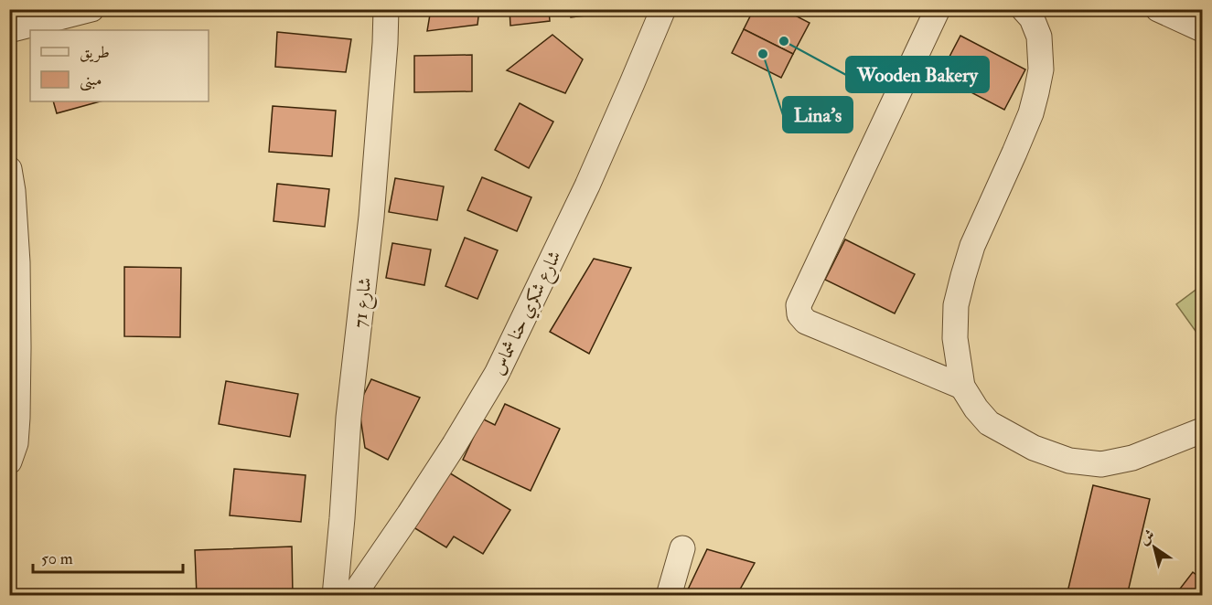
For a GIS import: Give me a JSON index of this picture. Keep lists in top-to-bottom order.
{
  "streets": {
    "street": ["شارع 71", "شارع شكري حنا شماس"]
  },
  "places": ["Wooden Bakery", "Lina's"],
  "legend": ["طريق", "مبنى"],
  "scale_bar": "50 m",
  "north": "top left"
}
